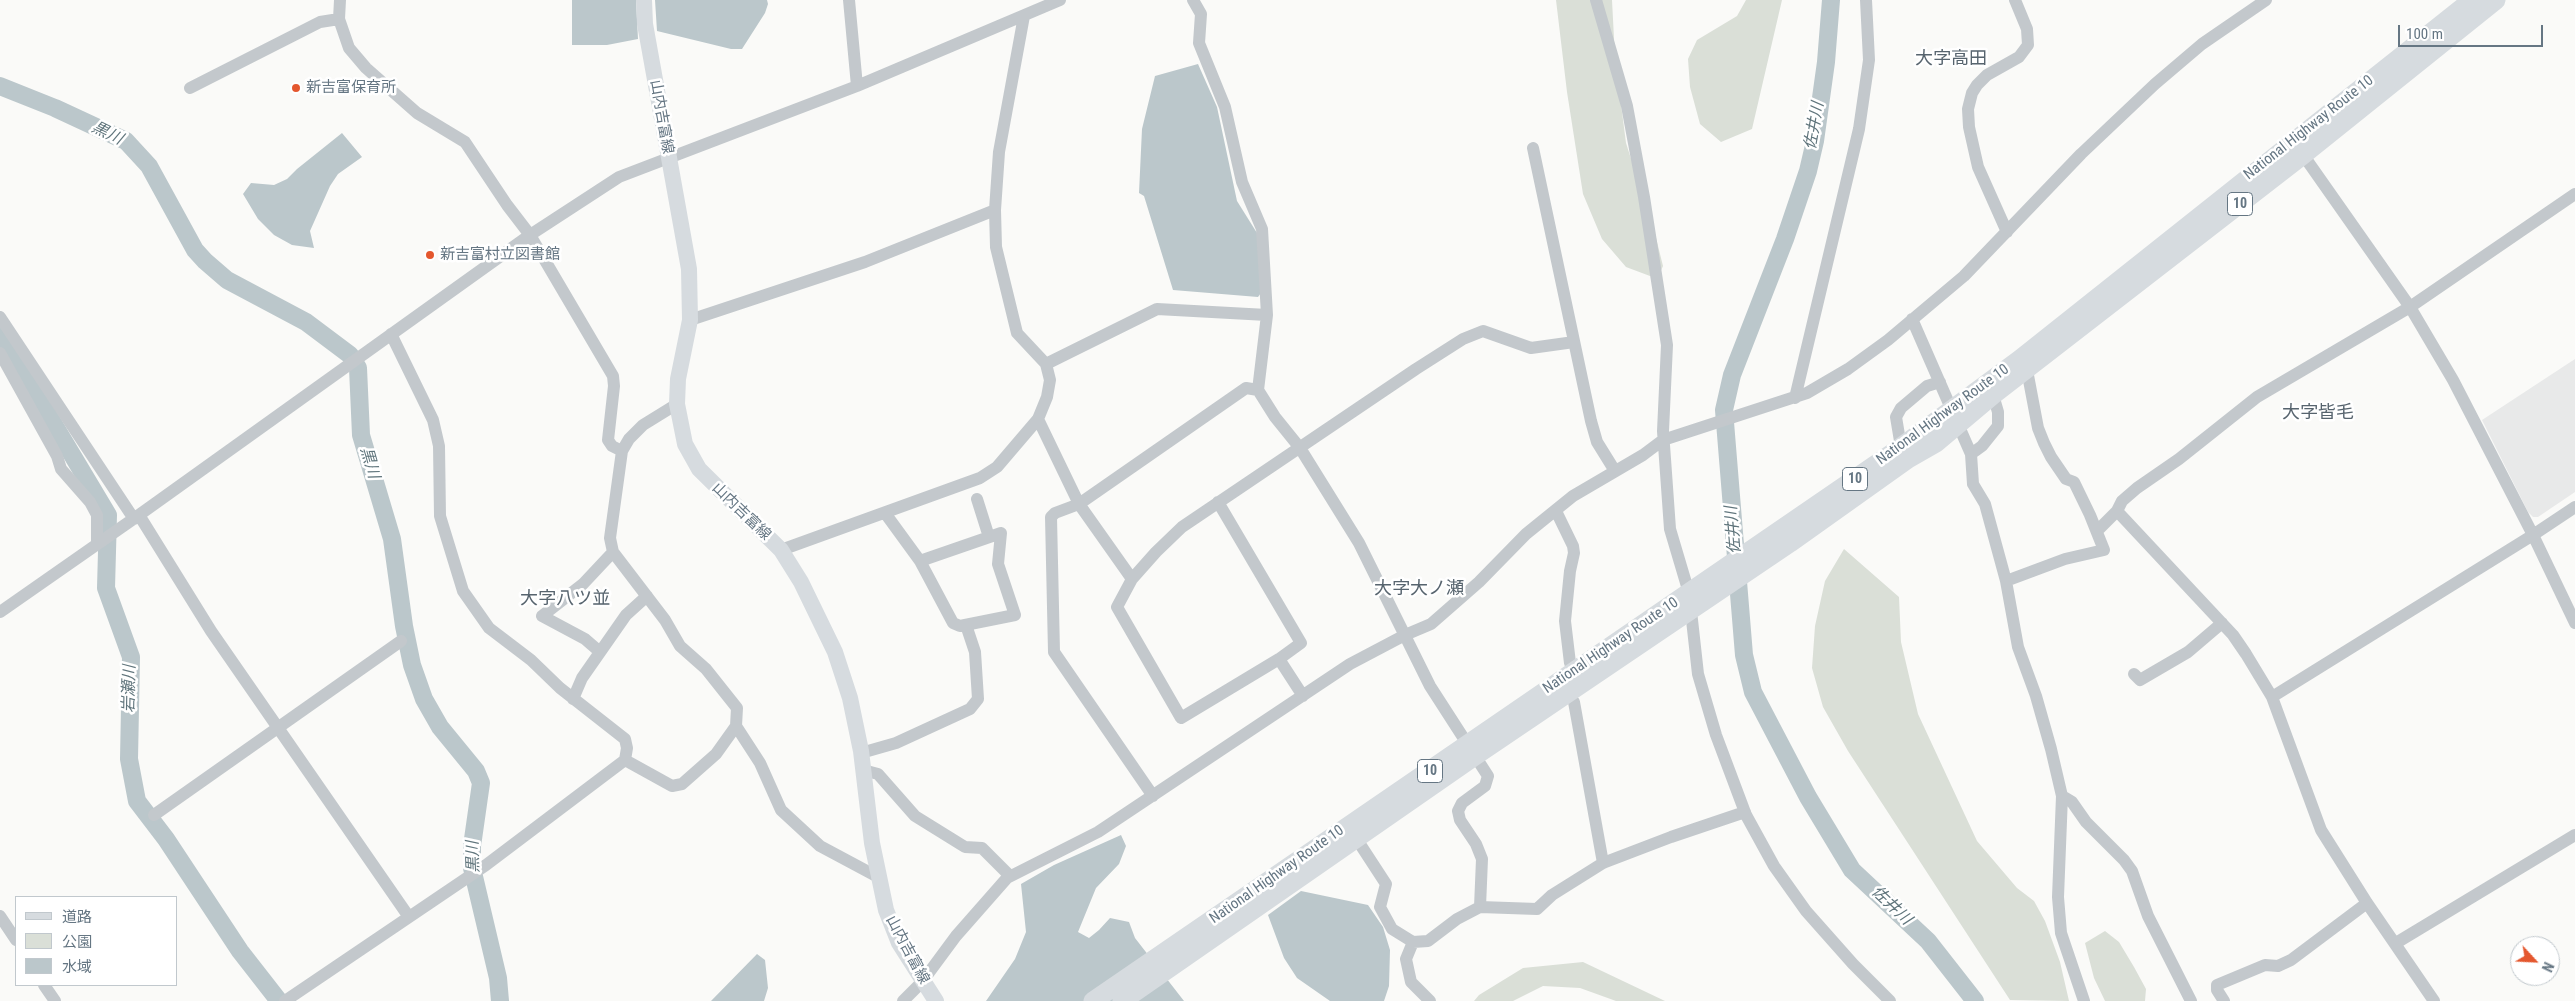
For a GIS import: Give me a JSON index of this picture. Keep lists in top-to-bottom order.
{
  "streets": {
    "highway": ["National Highway Route 10", "10"],
    "main road": ["山内吉富線"]
  },
  "districts": [
    "大字高田",
    "大字皆毛",
    "大字大ノ瀬",
    "大字八ツ並"
  ],
  "water": ["佐井川", "黒川", "岩瀬川"],
  "places": ["新吉富保育所", "新吉富村立図書館"],
  "legend": ["道路", "公園", "水域"],
  "scale_bar": "100 m",
  "north": "bottom right"
}
